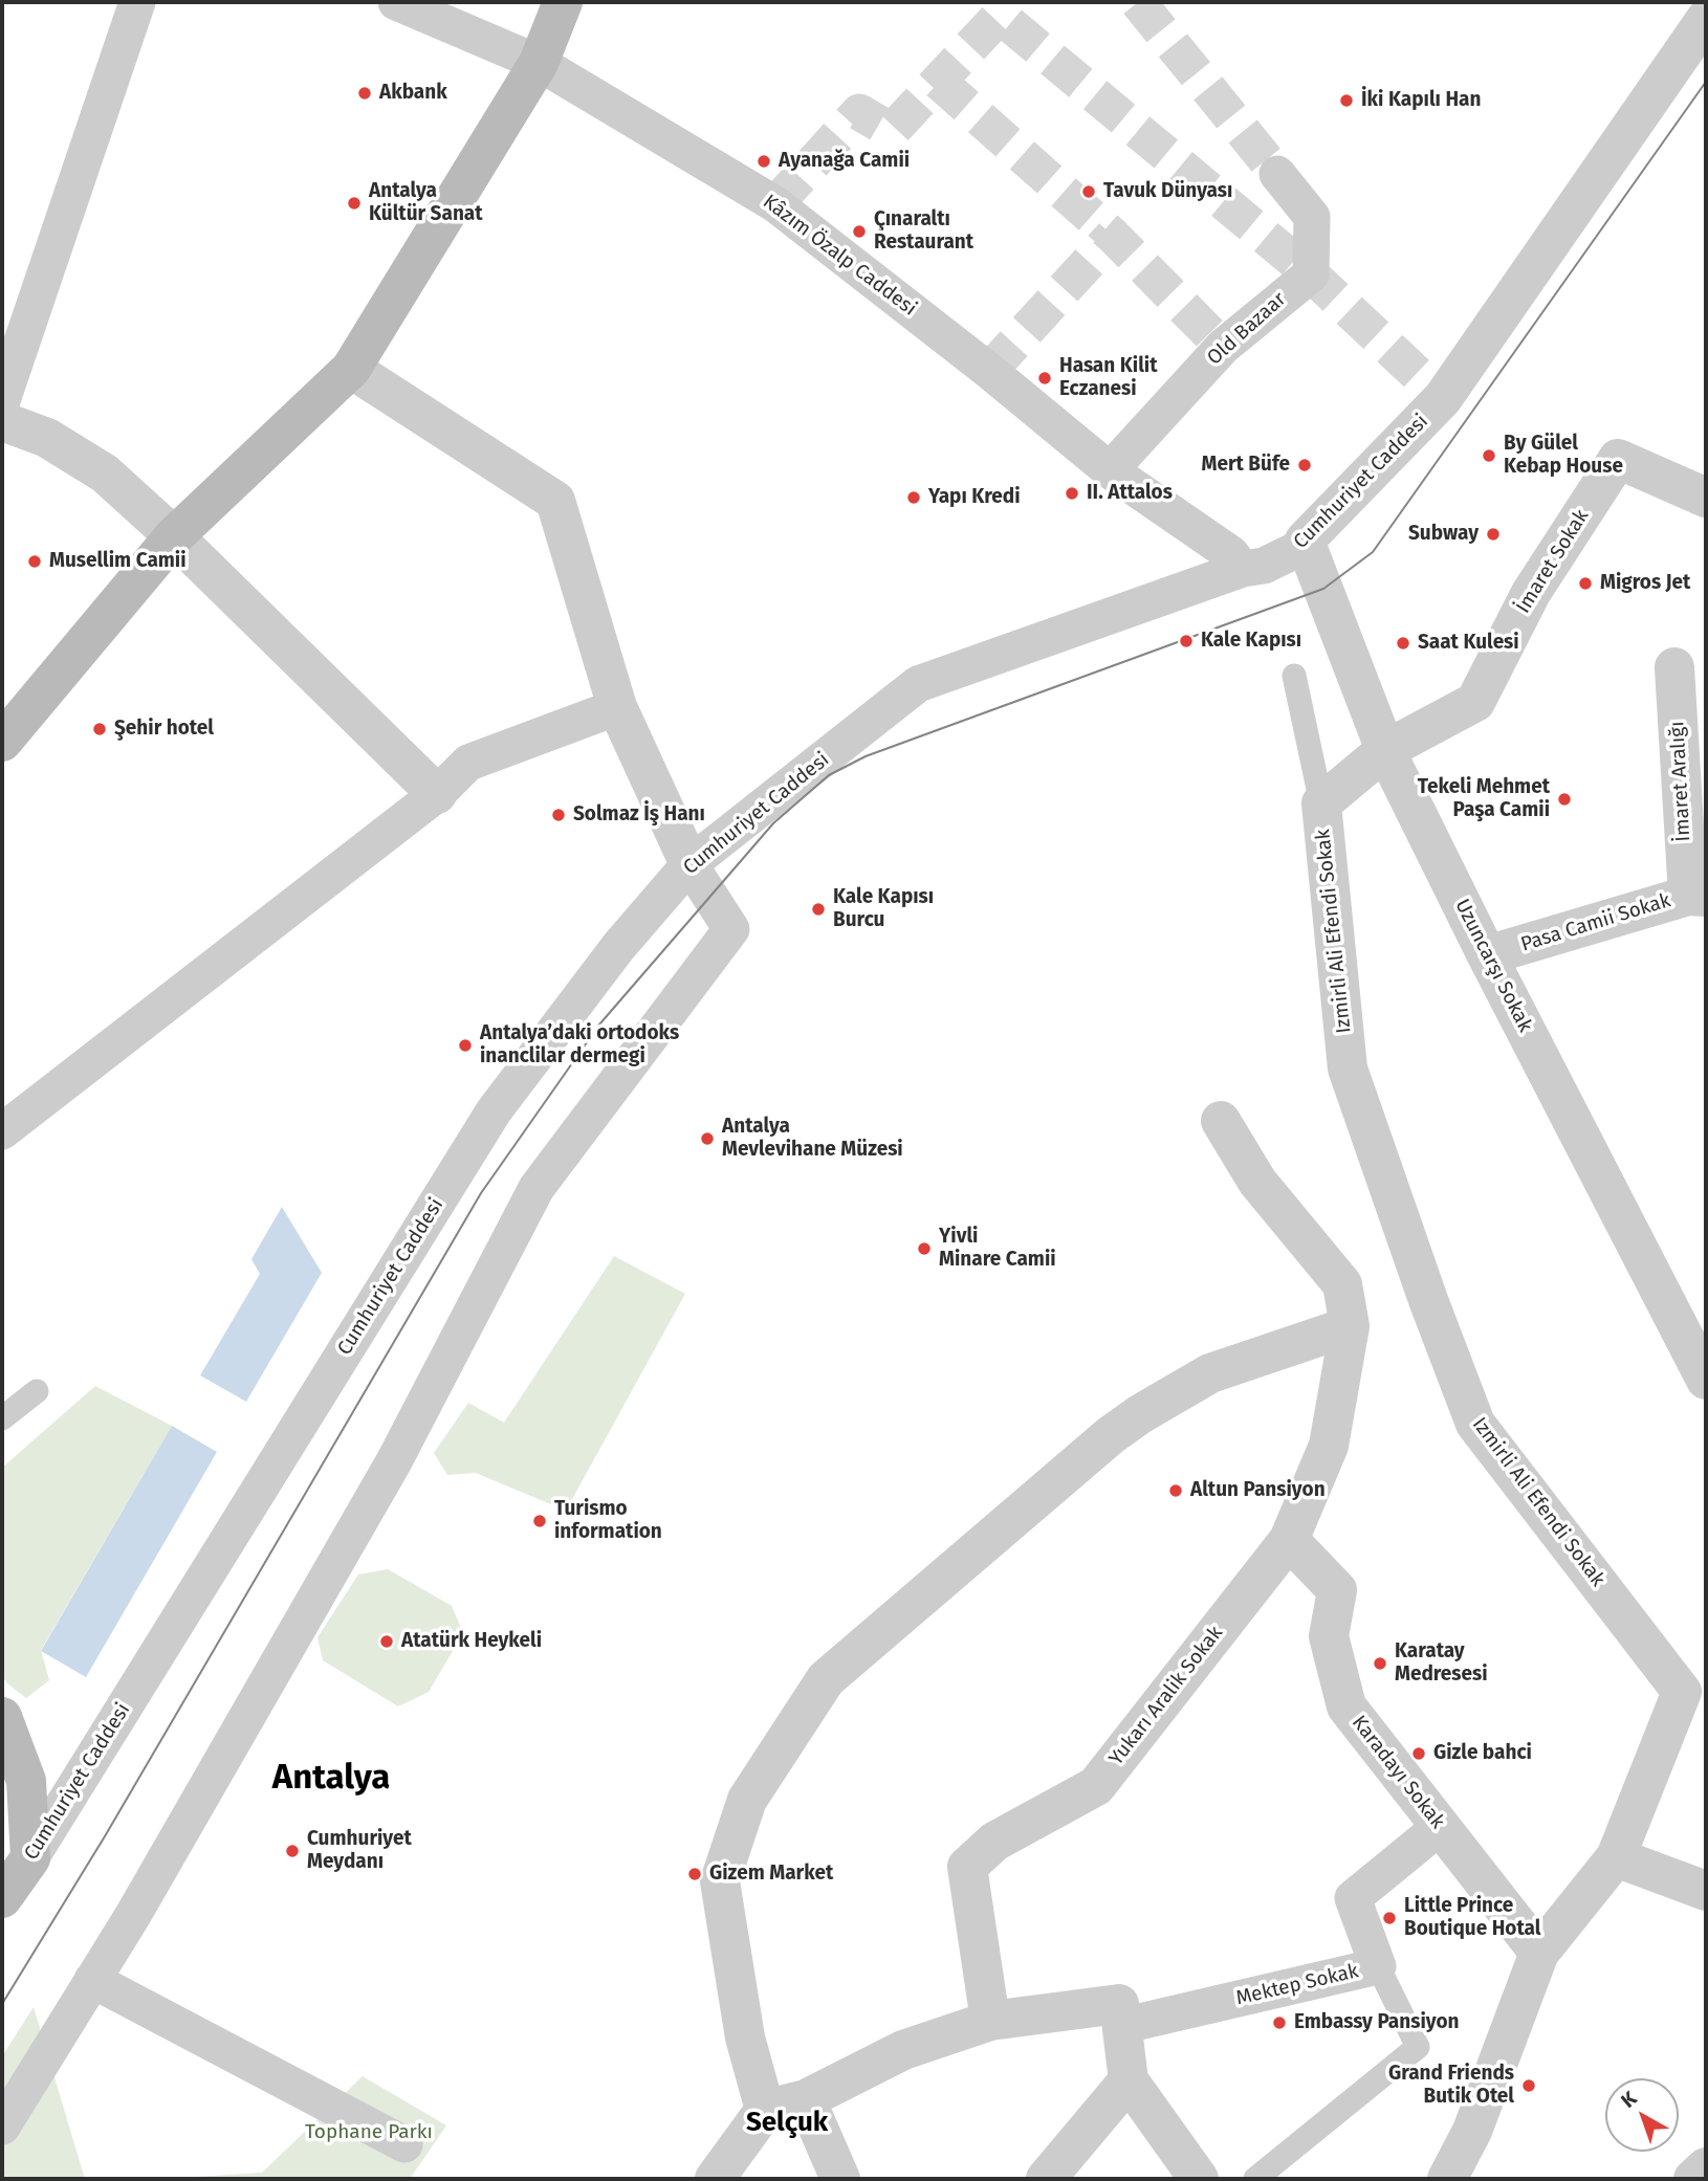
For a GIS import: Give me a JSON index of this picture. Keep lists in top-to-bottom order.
{
  "streets": {
    "main road": ["Cumhuriyet Caddesi"],
    "street": [
      "Kâzım Özalp Caddesi",
      "Old Bazaar",
      "İmaret Sokak",
      "İmaret Aralığı",
      "Pasa Camii Sokak",
      "Izmirli Ali Efendi Sokak",
      "Uzuncarşı Sokak",
      "Yukarı Aralik Sokak",
      "Karadayı Sokak",
      "Mektep Sokak"
    ]
  },
  "crossings": [
    ["Kâzım Özalp Caddesi", "Old Bazaar"],
    ["Kâzım Özalp Caddesi", "Cumhuriyet Caddesi"],
    ["Cumhuriyet Caddesi", "Uzuncarşı Sokak"],
    ["İmaret Sokak", "Izmirli Ali Efendi Sokak"],
    ["İmaret Sokak", "Uzuncarşı Sokak"],
    ["İmaret Aralığı", "Pasa Camii Sokak"],
    ["Pasa Camii Sokak", "Uzuncarşı Sokak"],
    ["Izmirli Ali Efendi Sokak", "Uzuncarşı Sokak"],
    ["Izmirli Ali Efendi Sokak", "Karadayı Sokak"],
    ["Yukarı Aralik Sokak", "Karadayı Sokak"],
    ["Karadayı Sokak", "Mektep Sokak"]
  ],
  "districts": ["Antalya", "Selçuk"],
  "parks": ["Tophane Parkı"],
  "places": [
    "Akbank",
    "İki Kapılı Han",
    "Ayanağa Camii",
    "Tavuk Dünyası",
    "Antalya Kültür Sanat",
    "Çınaraltı Restaurant",
    "Hasan Kilit Eczanesi",
    "By Gülel Kebap House",
    "Mert Büfe",
    "II. Attalos",
    "Yapı Kredi",
    "Subway",
    "Musellim Camii",
    "Migros Jet",
    "Kale Kapısı",
    "Saat Kulesi",
    "Şehir hotel",
    "Tekeli Mehmet Paşa Camii",
    "Solmaz İş Hanı",
    "Kale Kapısı Burcu",
    "Antalya’daki ortodoks inanclilar dermegi",
    "Antalya Mevlevihane Müzesi",
    "Yivli Minare Camii",
    "Altun Pansiyon",
    "Turismo information",
    "Atatürk Heykeli",
    "Karatay Medresesi",
    "Gizle bahci",
    "Cumhuriyet Meydanı",
    "Gizem Market",
    "Little Prince Boutique Hotal",
    "Embassy Pansiyon",
    "Grand Friends Butik Otel"
  ],
  "north": "top left"
}
